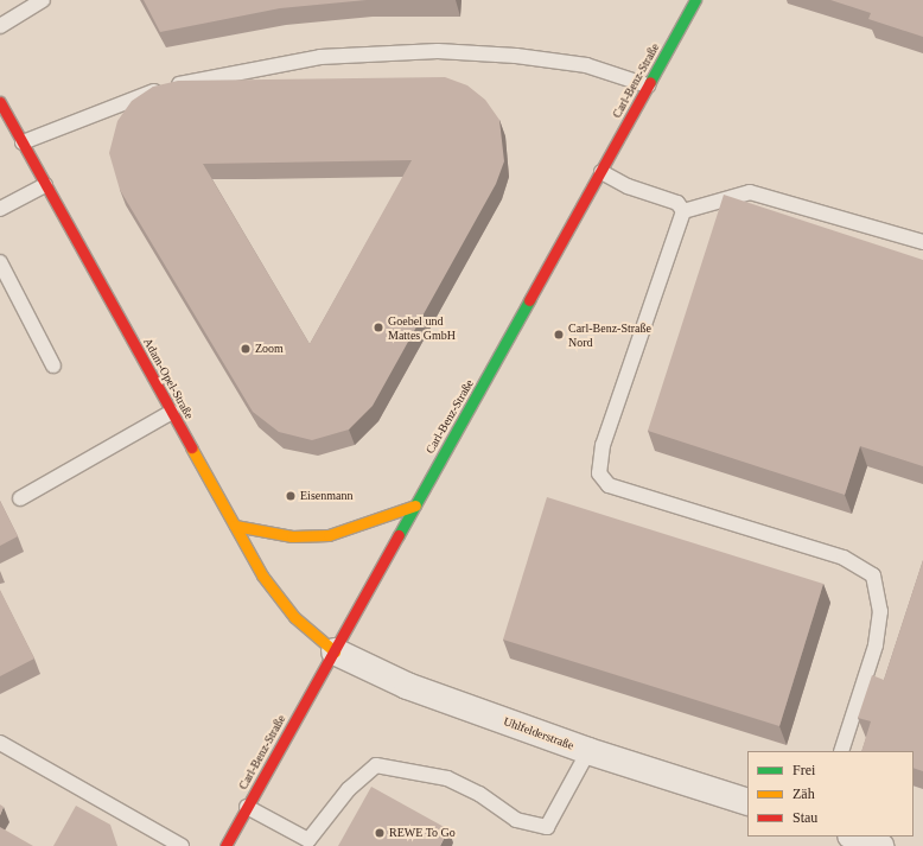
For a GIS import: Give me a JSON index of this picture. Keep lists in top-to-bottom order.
{
  "streets": {
    "main road": ["Carl-Benz-Straße", "Adam-Opel-Straße"],
    "street": ["Uhlfelderstraße"]
  },
  "crossings": [
    ["Carl-Benz-Straße", "Adam-Opel-Straße"],
    ["Carl-Benz-Straße", "Uhlfelderstraße"],
    ["Adam-Opel-Straße", "Uhlfelderstraße"]
  ],
  "places": [
    "Goebel und Mattes GmbH",
    "Carl-Benz-Straße Nord",
    "Zoom",
    "Eisenmann",
    "REWE To Go"
  ],
  "legend": ["Frei", "Zäh", "Stau"]
}
